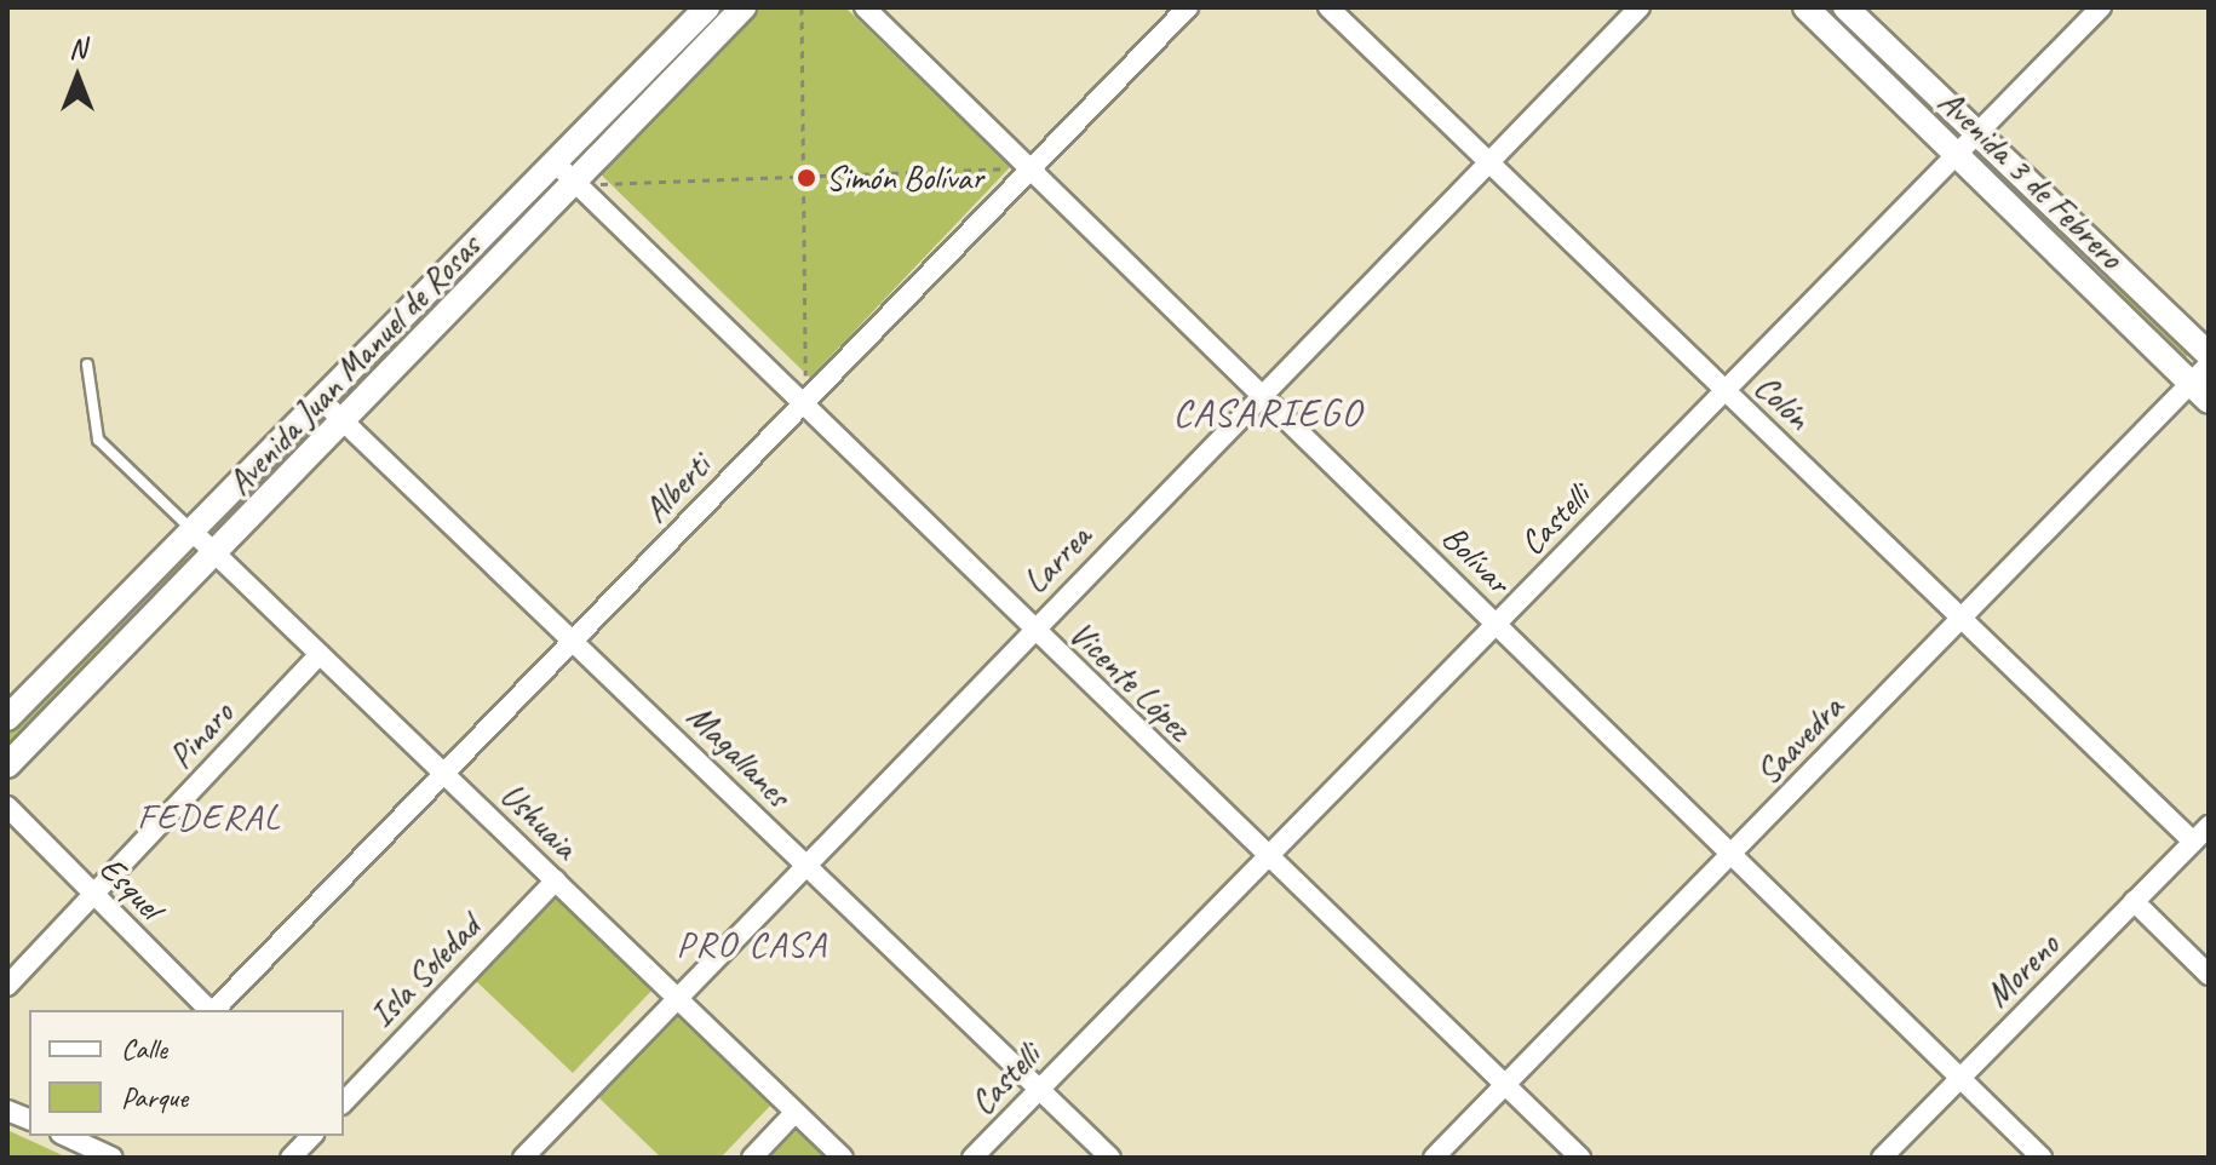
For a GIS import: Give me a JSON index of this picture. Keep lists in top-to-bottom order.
{
  "streets": {
    "street": [
      "Avenida 3 de Febrero",
      "Avenida Juan Manuel de Rosas",
      "Colón",
      "Alberti",
      "Castelli",
      "Larrea",
      "Bolívar",
      "Vicente López",
      "Pinaro",
      "Saavedra",
      "Magallanes",
      "Ushuaia",
      "Esquel",
      "Moreno",
      "Isla Soledad"
    ]
  },
  "crossings": [
    ["Avenida 3 de Febrero", "Castelli"],
    ["Avenida 3 de Febrero", "Saavedra"],
    ["Avenida Juan Manuel de Rosas", "Vicente López"],
    ["Avenida Juan Manuel de Rosas", "Magallanes"],
    ["Avenida Juan Manuel de Rosas", "Ushuaia"],
    ["Colón", "Castelli"],
    ["Colón", "Larrea"],
    ["Colón", "Saavedra"],
    ["Colón", "Moreno"],
    ["Alberti", "Bolívar"],
    ["Alberti", "Vicente López"],
    ["Alberti", "Magallanes"],
    ["Alberti", "Ushuaia"],
    ["Castelli", "Bolívar"],
    ["Castelli", "Vicente López"],
    ["Castelli", "Magallanes"],
    ["Larrea", "Bolívar"],
    ["Larrea", "Vicente López"],
    ["Larrea", "Magallanes"],
    ["Larrea", "Ushuaia"],
    ["Bolívar", "Saavedra"],
    ["Bolívar", "Moreno"],
    ["Vicente López", "Saavedra"],
    ["Pinaro", "Ushuaia"],
    ["Pinaro", "Esquel"],
    ["Ushuaia", "Isla Soledad"]
  ],
  "districts": ["CASARIEGO", "FEDERAL", "PRO CASA"],
  "places": ["Simón Bolívar"],
  "legend": ["Calle", "Parque"],
  "north": "top"
}
